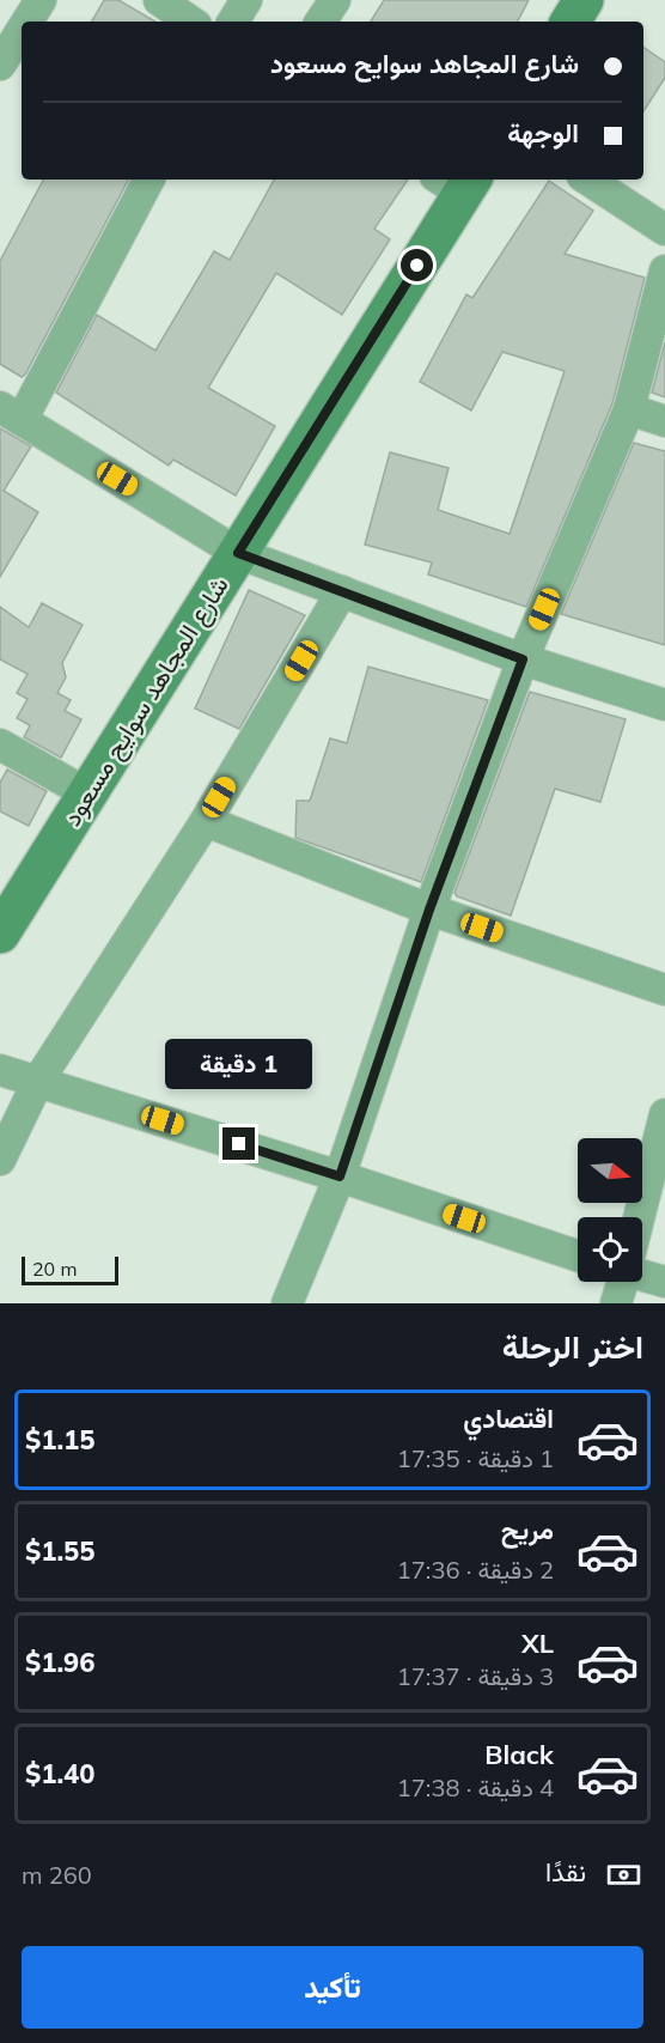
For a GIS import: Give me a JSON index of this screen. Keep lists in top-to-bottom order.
{
  "streets": {
    "street": ["شارع المجاهد سوايح مسعود"]
  },
  "scale_bar": "20 m",
  "north": "right",
  "page": {
    "banner": ["شارع المجاهد سوايح مسعود", "الوجهة"],
    "bubble": "1 دقيقة",
    "scale": "20 m",
    "heading": "اختر الرحلة",
    "list": [
      {
        "name": "اقتصادي",
        "note": "1 دقيقة · 17:35",
        "value": "$1.15"
      },
      {
        "name": "مريح",
        "note": "2 دقيقة · 17:36",
        "value": "$1.55"
      },
      {
        "name": "XL",
        "note": "3 دقيقة · 17:37",
        "value": "$1.96"
      },
      {
        "name": "Black",
        "note": "4 دقيقة · 17:38",
        "value": "$1.40"
      }
    ],
    "pay": ["نقدًا", "260 m"],
    "buttons": "تأكيد"
  }
}
